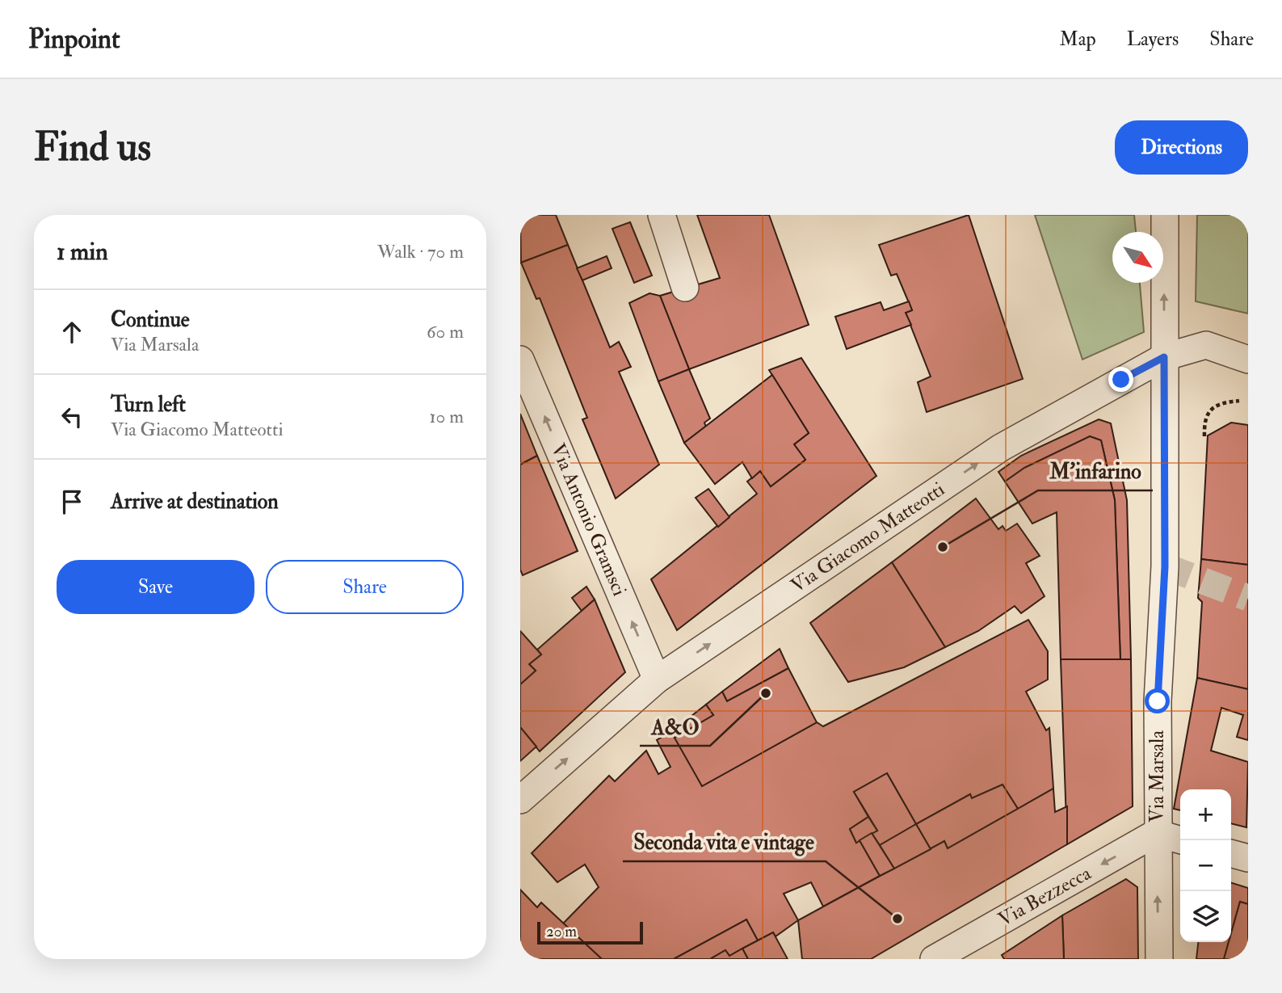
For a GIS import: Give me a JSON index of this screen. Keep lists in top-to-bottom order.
{
  "streets": {
    "street": [
      "Via Antonio Gramsci",
      "Via Giacomo Matteotti",
      "Via Marsala",
      "Via Bezzecca"
    ]
  },
  "crossings": [
    ["Via Antonio Gramsci", "Via Giacomo Matteotti"],
    ["Via Giacomo Matteotti", "Via Marsala"],
    ["Via Marsala", "Via Bezzecca"]
  ],
  "one_way": [
    "Via Antonio Gramsci",
    "Via Giacomo Matteotti",
    "Via Marsala",
    "Via Bezzecca"
  ],
  "places": ["M'infarino", "A&O", "Seconda vita e vintage"],
  "scale_bar": "20 m",
  "north": "bottom right",
  "page": {
    "header": "Pinpoint",
    "nav": ["Map", "Layers", "Share"],
    "buttons": [
      "Directions",
      ["Save", "Share"]
    ],
    "title": "Find us",
    "heading": ["1 min", "Walk · 70 m"],
    "list": [
      ["Continue", "Via Marsala", "60 m"],
      ["Turn left", "Via Giacomo Matteotti", "10 m"],
      "Arrive at destination"
    ],
    "map_buttons": ["+", "−"],
    "scale": "20 m"
  }
}
